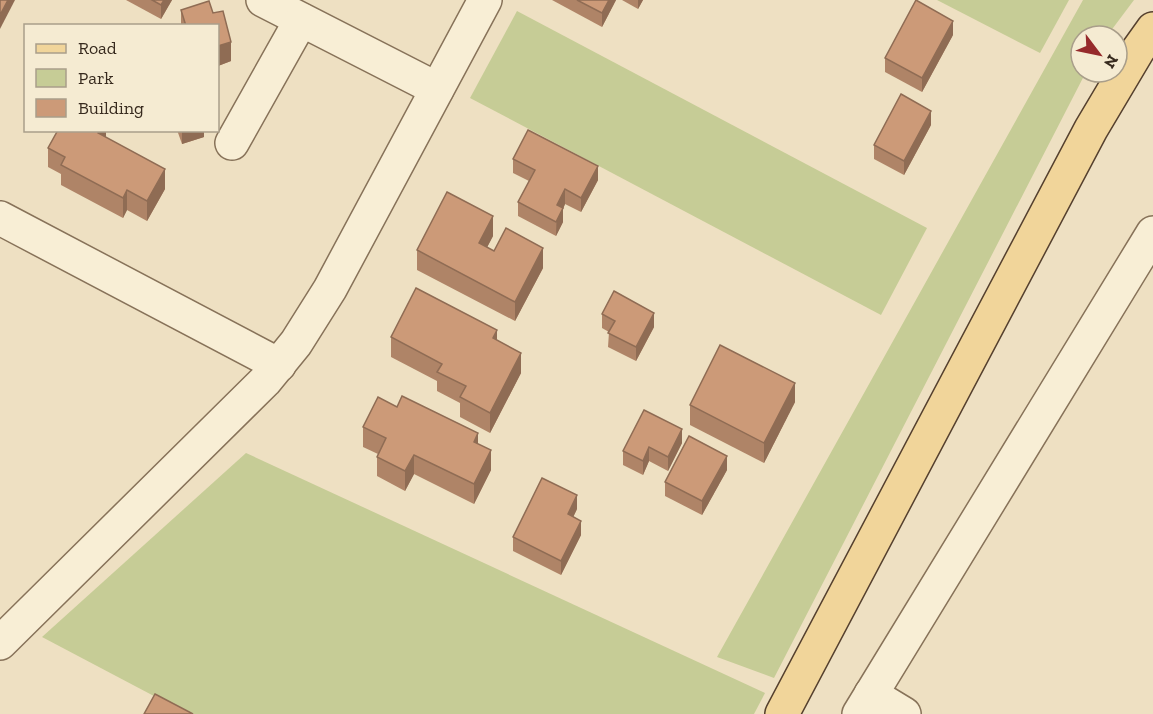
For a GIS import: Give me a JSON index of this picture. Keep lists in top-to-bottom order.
{
  "legend": ["Road", "Park", "Building"],
  "north": "bottom right"
}
